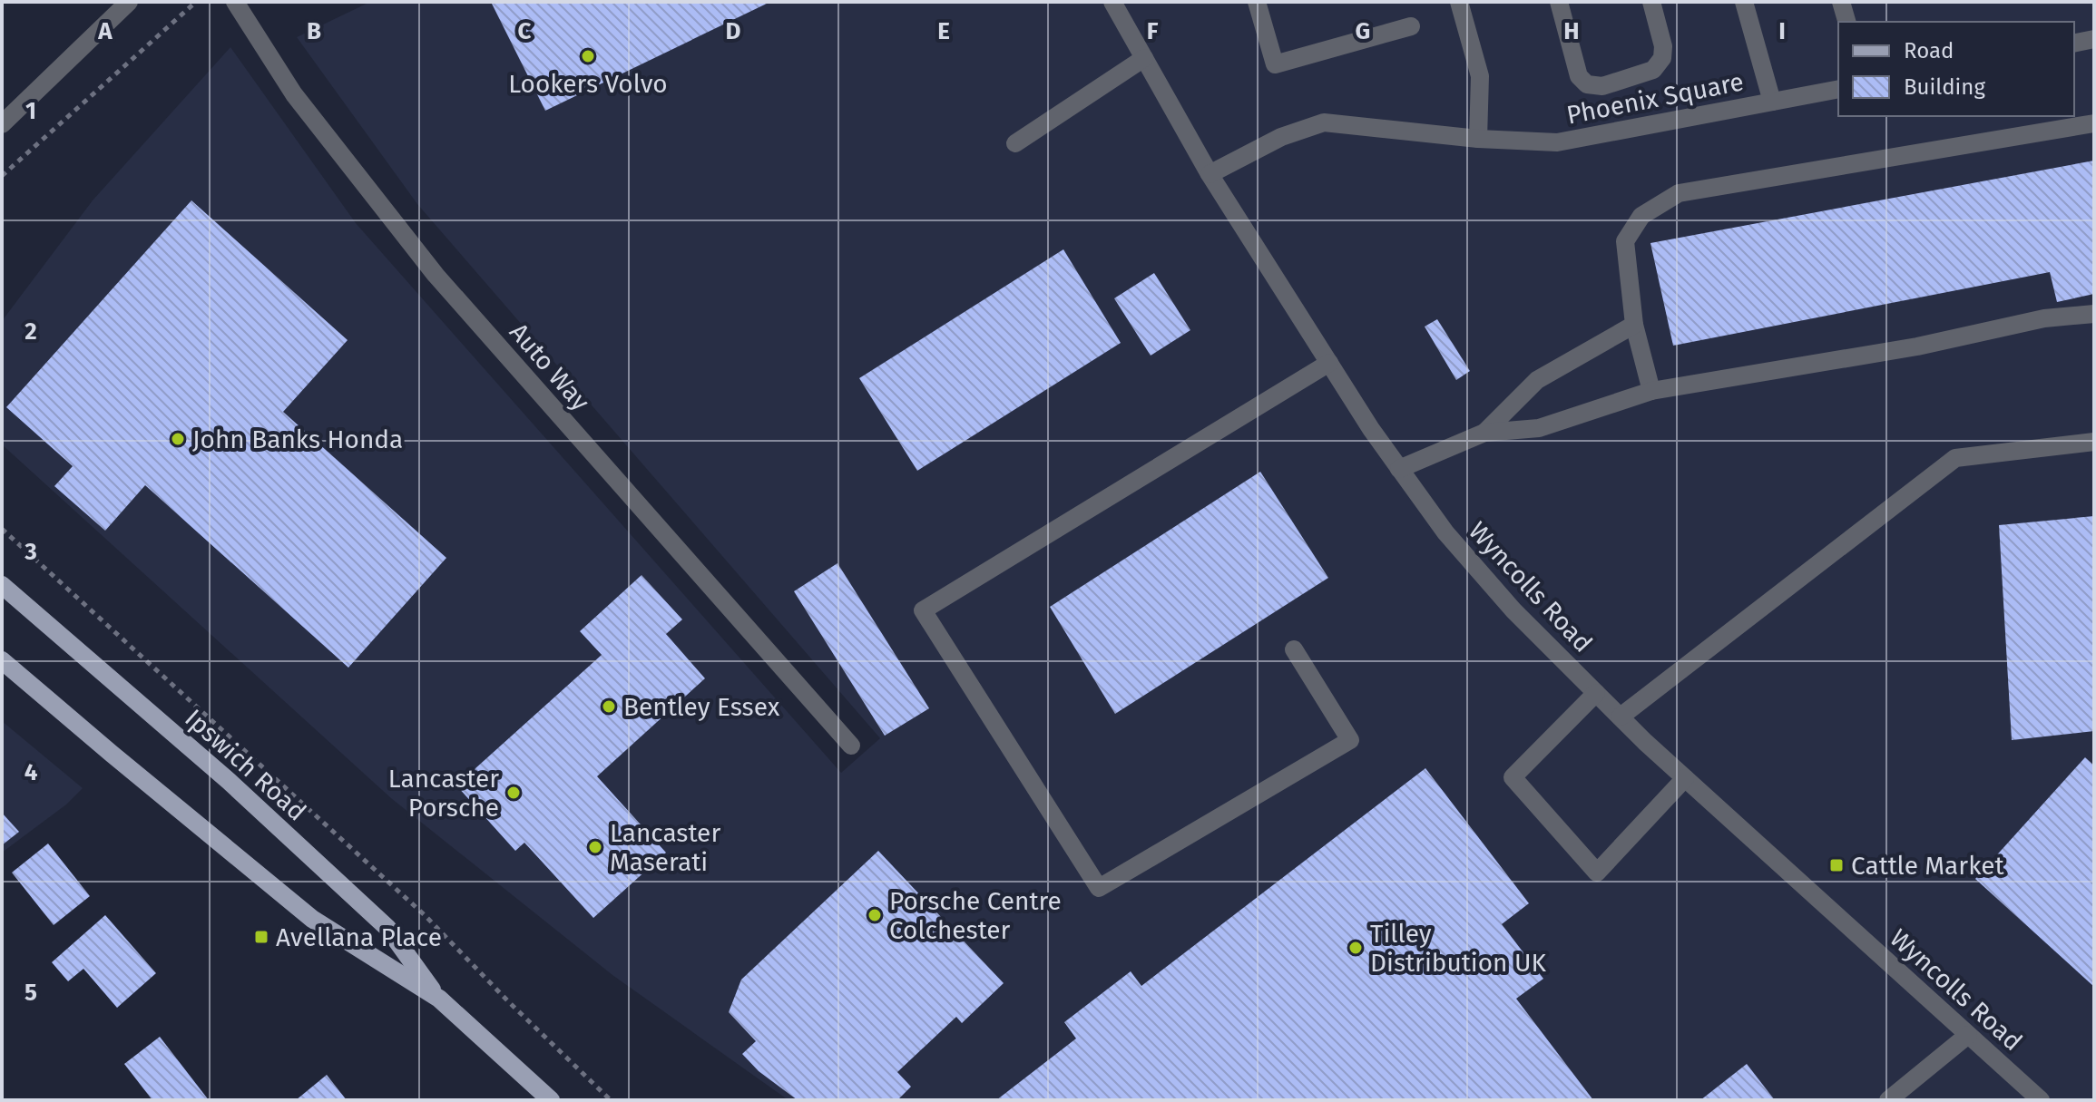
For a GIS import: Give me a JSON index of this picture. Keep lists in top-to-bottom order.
{
  "streets": {
    "main road": ["Ipswich Road"],
    "street": ["Phoenix Square", "Auto Way", "Wyncolls Road"]
  },
  "crossings": [
    ["Phoenix Square", "Wyncolls Road"]
  ],
  "places": {
    "other": [
      "Lookers Volvo",
      "John Banks Honda",
      "Bentley Essex",
      "Lancaster Porsche",
      "Lancaster Maserati",
      "Porsche Centre Colchester",
      "Tilley Distribution UK"
    ],
    "transit": ["Cattle Market", "Avellana Place"]
  },
  "legend": ["Road", "Building"],
  "grid": {
    "columns": [
      "A",
      "B",
      "C",
      "D",
      "E",
      "F",
      "G",
      "H",
      "I"
    ],
    "rows": [
      "1",
      "2",
      "3",
      "4",
      "5"
    ]
  }
}
